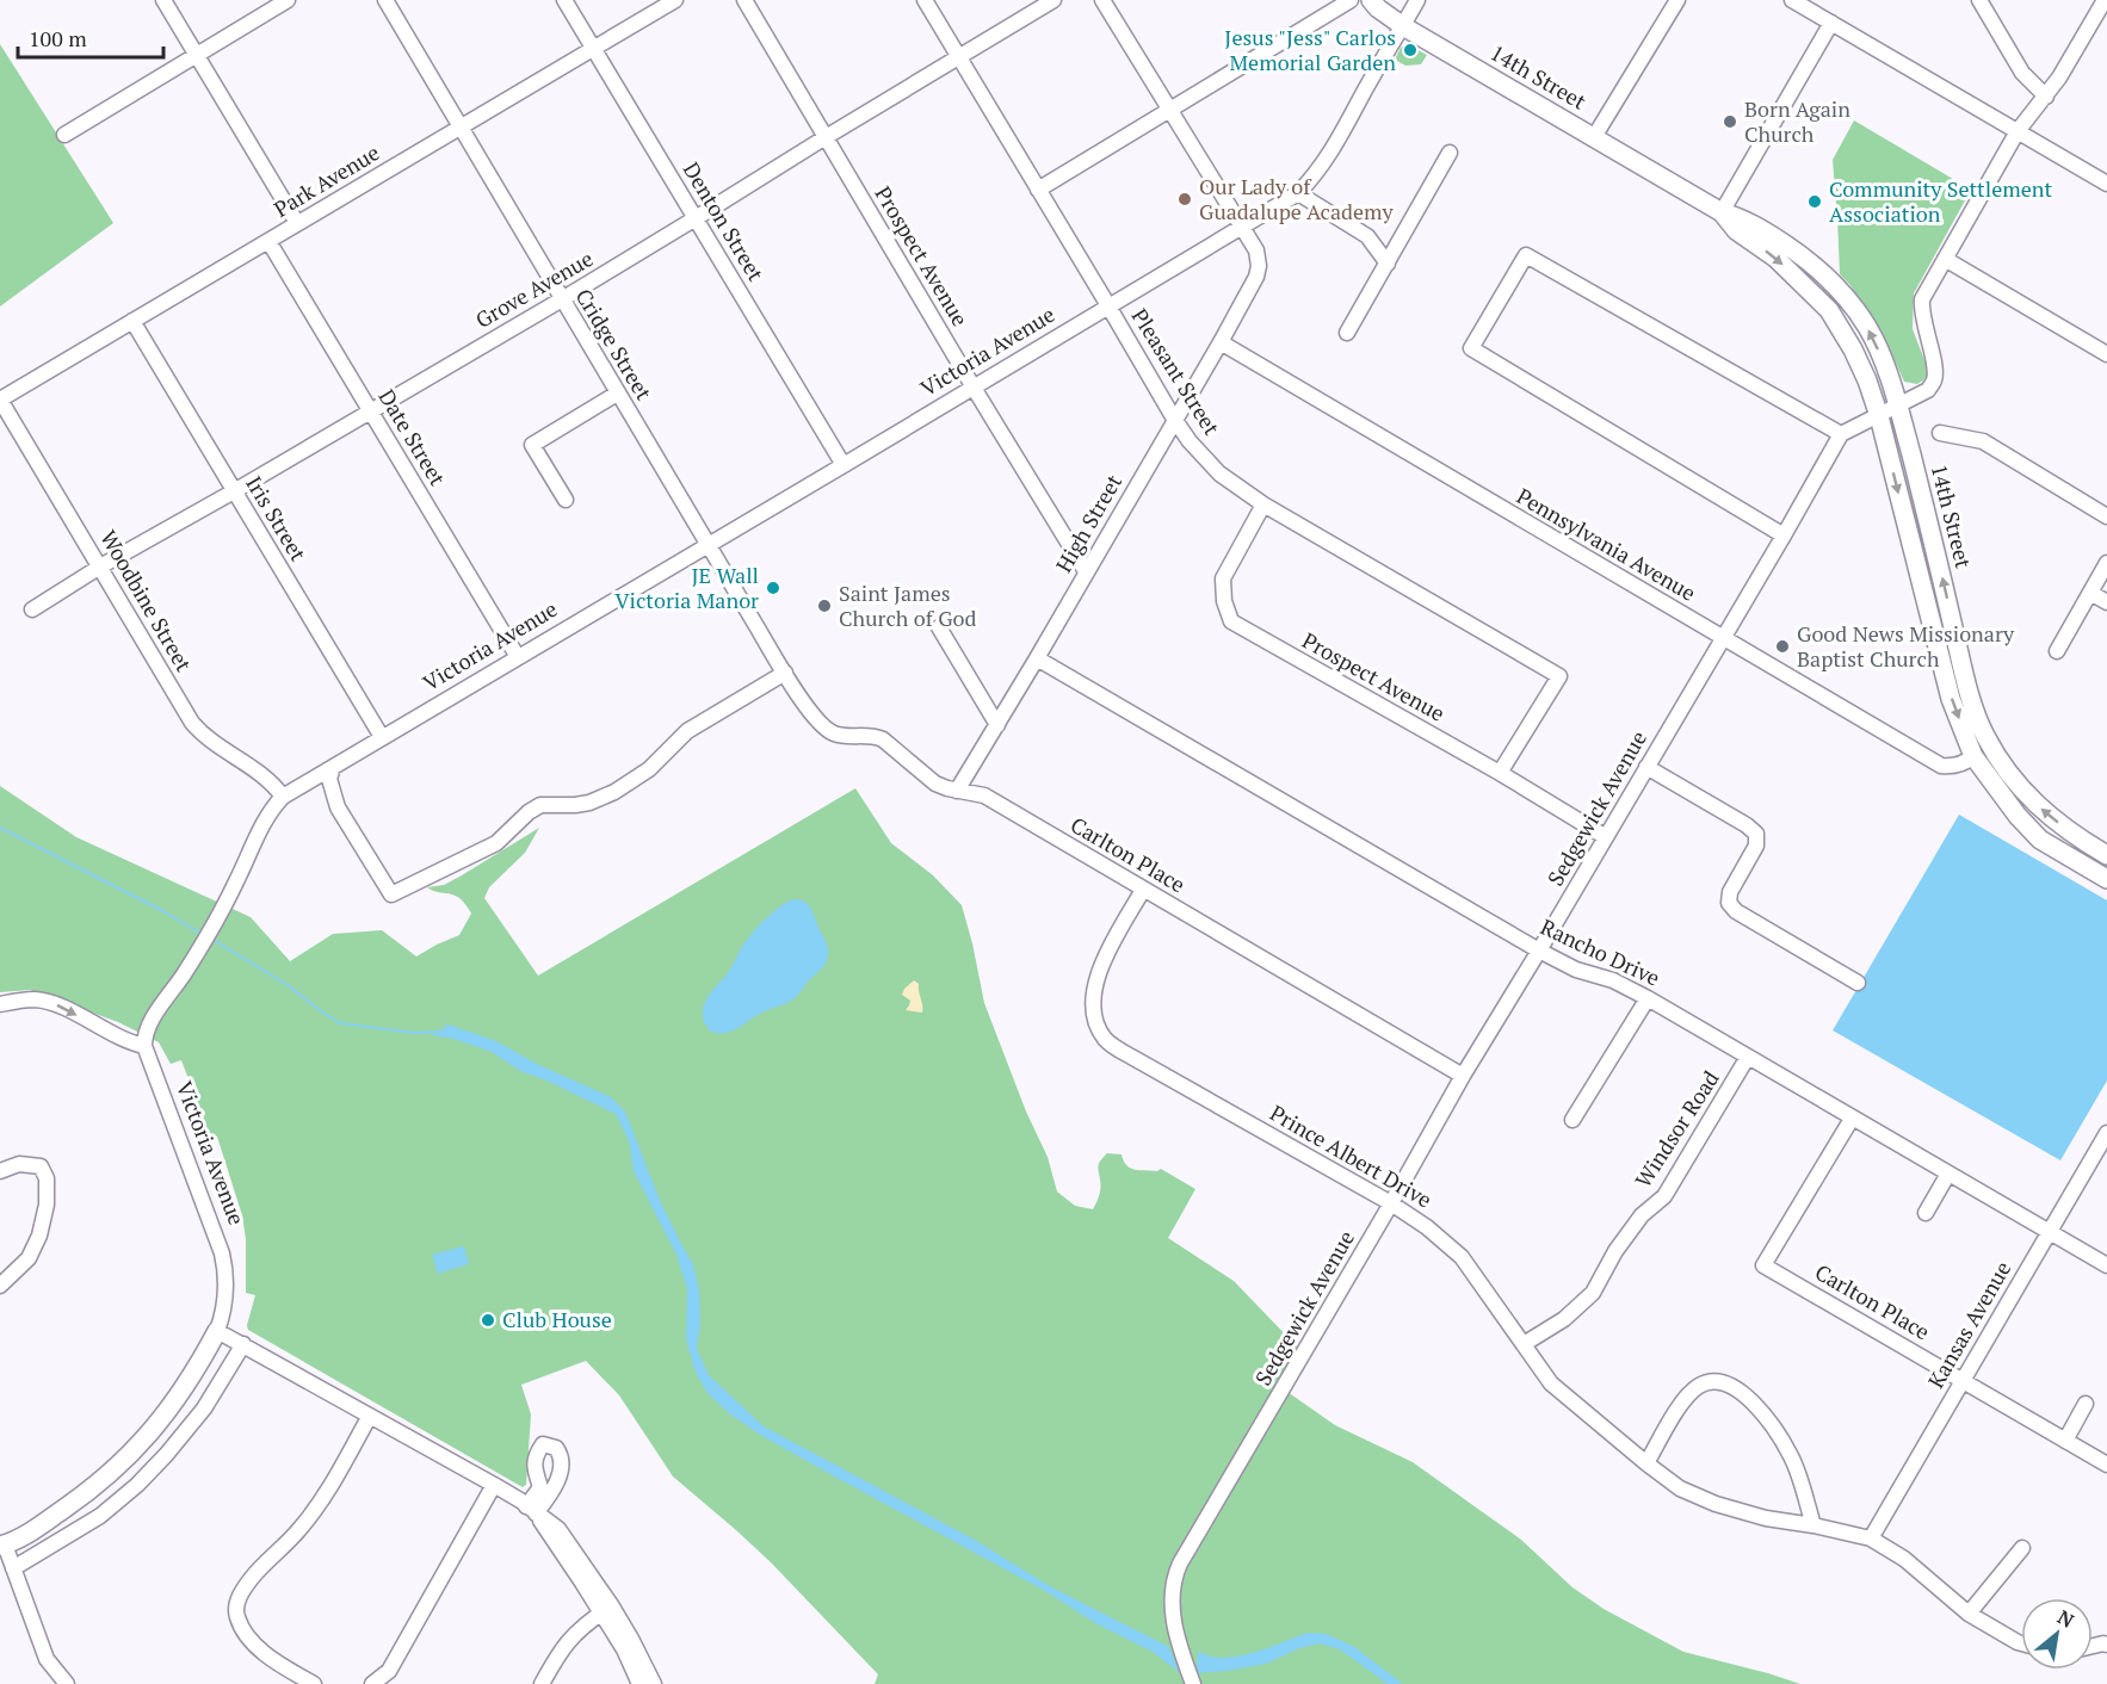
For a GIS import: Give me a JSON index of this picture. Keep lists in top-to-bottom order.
{
  "streets": {
    "main road": ["14th Street", "Victoria Avenue"],
    "street": [
      "Park Avenue",
      "Denton Street",
      "Prospect Avenue",
      "Grove Avenue",
      "Cridge Street",
      "Pleasant Street",
      "Date Street",
      "Iris Street",
      "High Street",
      "Pennsylvania Avenue",
      "Woodbine Street",
      "Sedgewick Avenue",
      "Carlton Place",
      "Rancho Drive",
      "Windsor Road",
      "Prince Albert Drive",
      "Kansas Avenue"
    ]
  },
  "crossings": [
    ["14th Street", "Victoria Avenue"],
    ["14th Street", "Pennsylvania Avenue"],
    ["Park Avenue", "Denton Street"],
    ["Park Avenue", "Cridge Street"],
    ["Park Avenue", "Date Street"],
    ["Park Avenue", "Iris Street"],
    ["Park Avenue", "Woodbine Street"],
    ["Denton Street", "Grove Avenue"],
    ["Denton Street", "Victoria Avenue"],
    ["Prospect Avenue", "Grove Avenue"],
    ["Prospect Avenue", "Victoria Avenue"],
    ["Prospect Avenue", "Pleasant Street"],
    ["Prospect Avenue", "High Street"],
    ["Prospect Avenue", "Sedgewick Avenue"],
    ["Grove Avenue", "Cridge Street"],
    ["Grove Avenue", "Pleasant Street"],
    ["Grove Avenue", "Date Street"],
    ["Grove Avenue", "Iris Street"],
    ["Grove Avenue", "Woodbine Street"],
    ["Cridge Street", "Victoria Avenue"],
    ["Cridge Street", "Carlton Place"],
    ["Victoria Avenue", "Pleasant Street"],
    ["Victoria Avenue", "Date Street"],
    ["Victoria Avenue", "Iris Street"],
    ["Victoria Avenue", "High Street"],
    ["Victoria Avenue", "Woodbine Street"],
    ["Pleasant Street", "High Street"],
    ["High Street", "Pennsylvania Avenue"],
    ["High Street", "Carlton Place"],
    ["High Street", "Rancho Drive"],
    ["Pennsylvania Avenue", "Sedgewick Avenue"],
    ["Sedgewick Avenue", "Carlton Place"],
    ["Sedgewick Avenue", "Rancho Drive"],
    ["Sedgewick Avenue", "Prince Albert Drive"],
    ["Carlton Place", "Rancho Drive"],
    ["Carlton Place", "Prince Albert Drive"],
    ["Carlton Place", "Kansas Avenue"],
    ["Rancho Drive", "Windsor Road"],
    ["Rancho Drive", "Kansas Avenue"],
    ["Windsor Road", "Prince Albert Drive"],
    ["Prince Albert Drive", "Kansas Avenue"]
  ],
  "places": [
    "Jesus \"Jess\" Carlos Memorial Garden",
    "Born Again Church",
    "Our Lady of Guadalupe Academy",
    "Community Settlement Association",
    "JE Wall Victoria Manor",
    "Saint James Church of God",
    "Good News Missionary Baptist Church",
    "Club House"
  ],
  "scale_bar": "100 m",
  "north": "top right"
}
